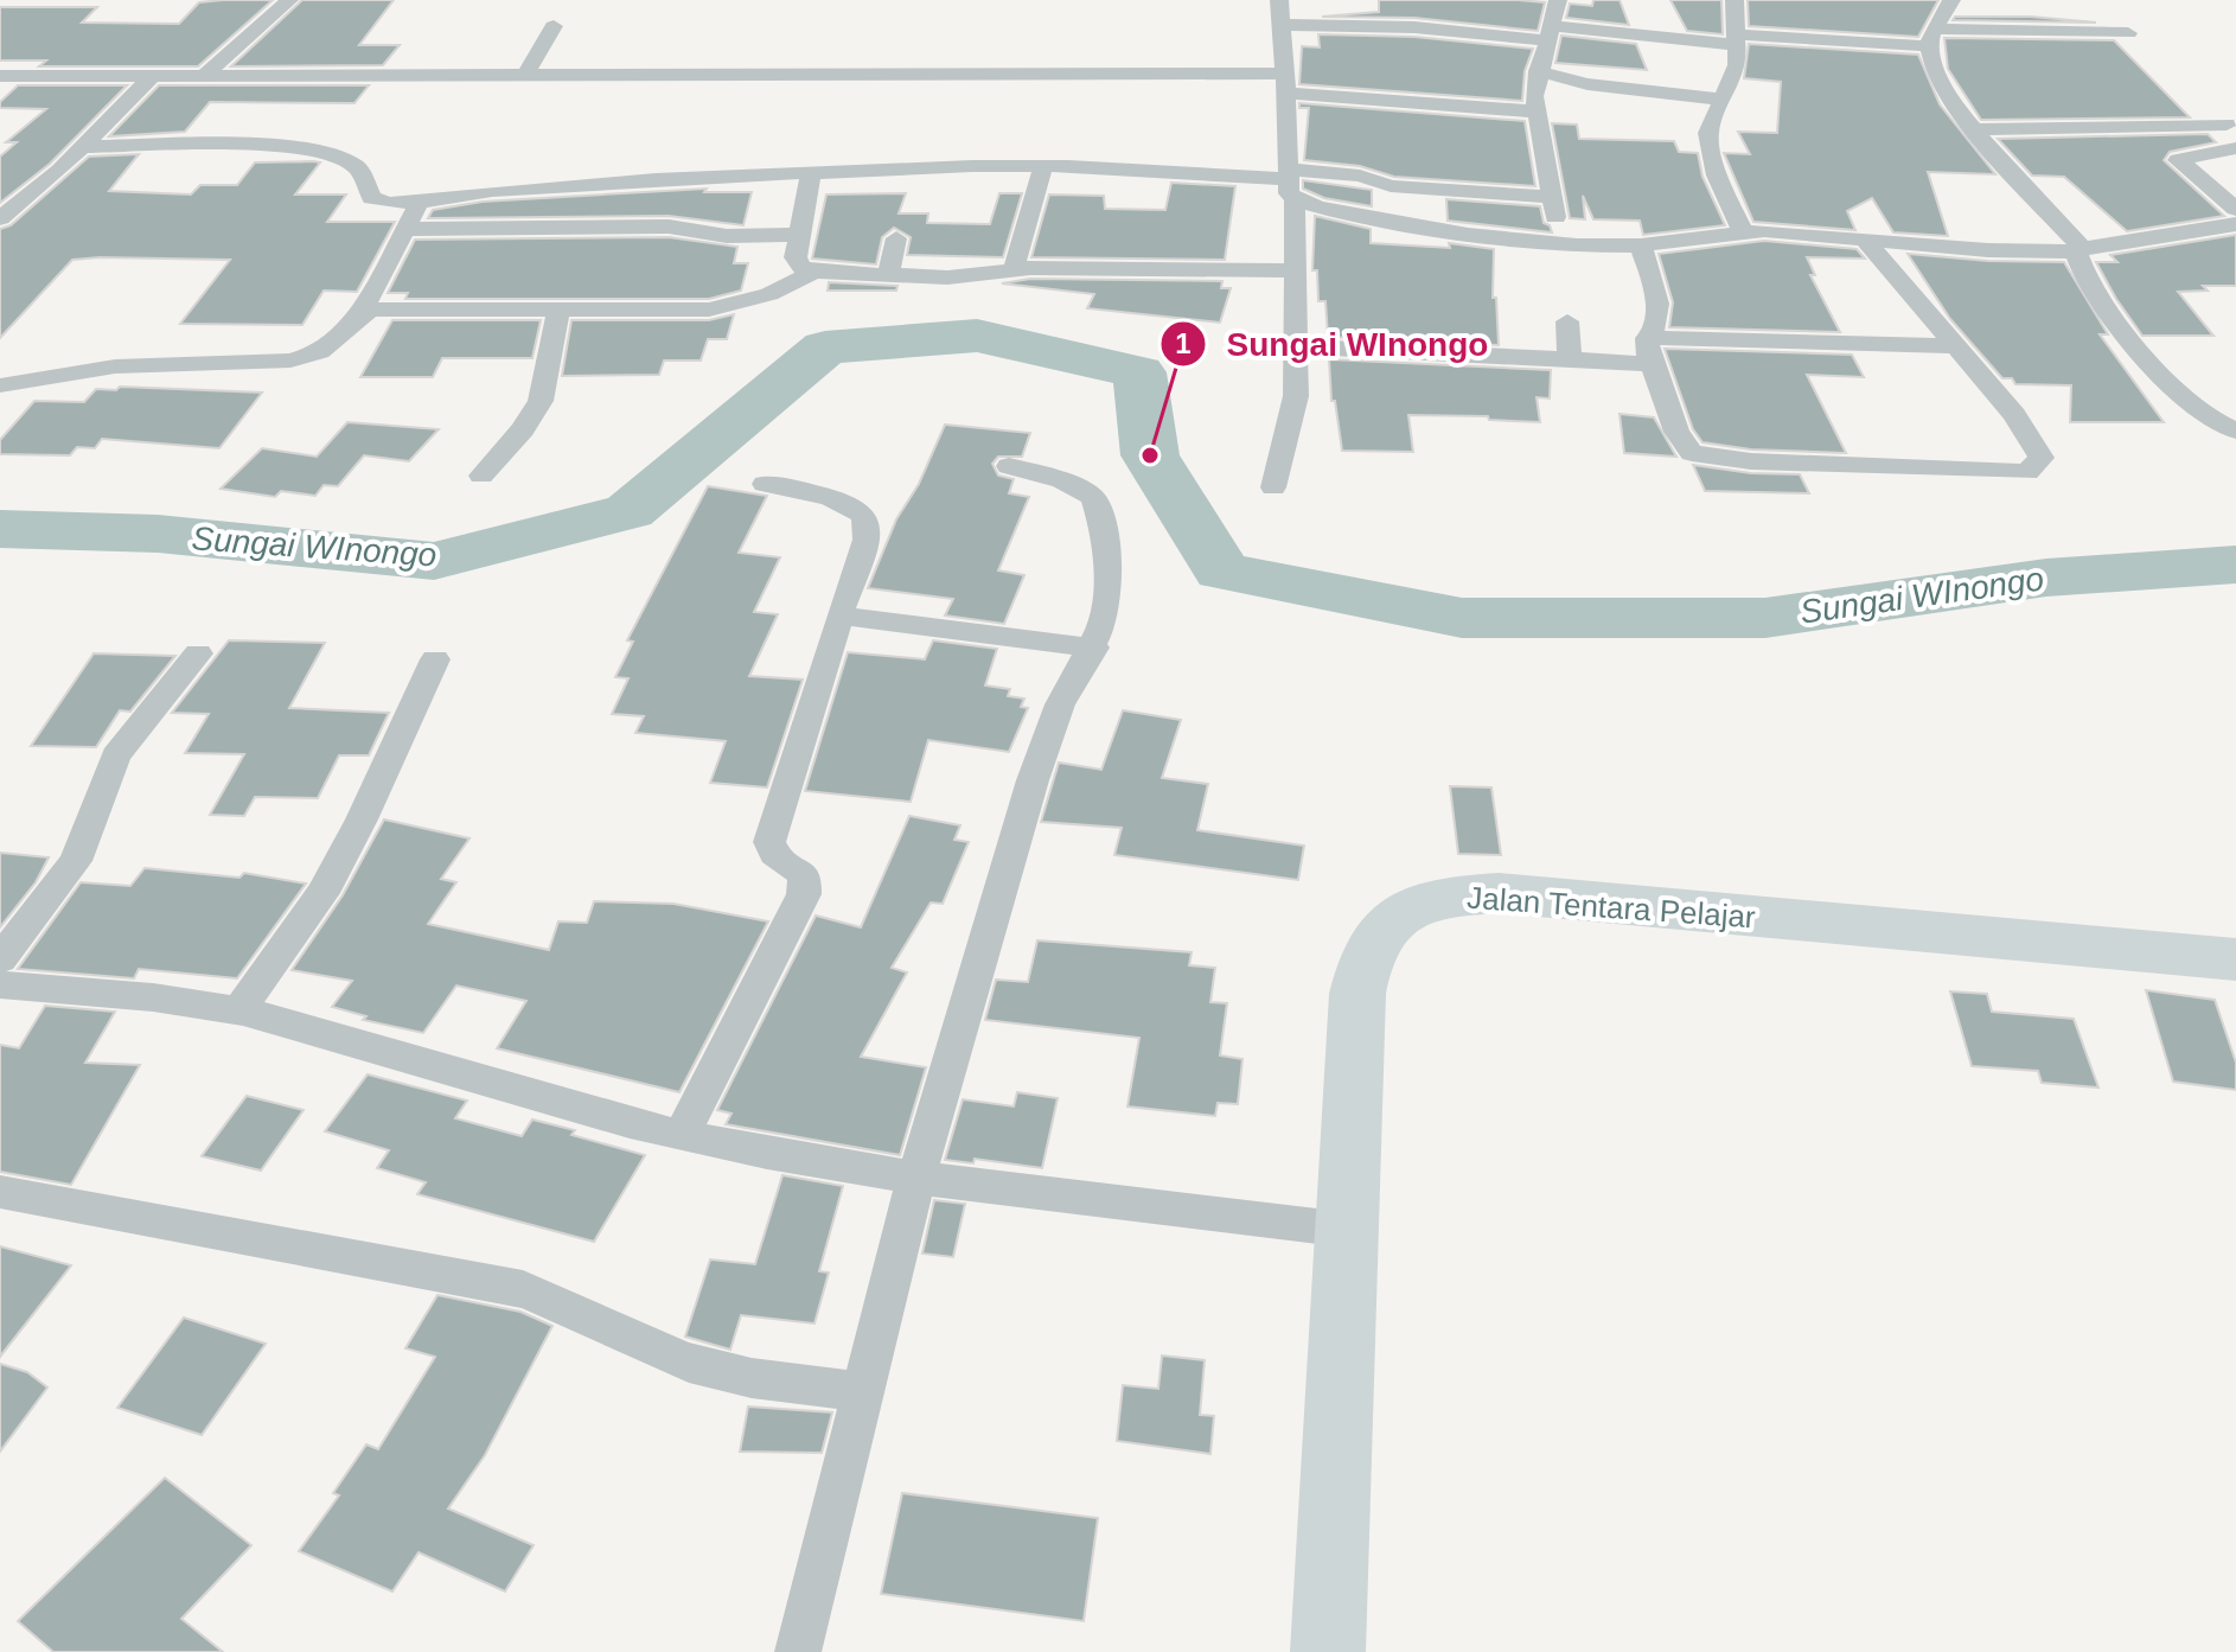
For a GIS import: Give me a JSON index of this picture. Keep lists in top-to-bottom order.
{
  "streets": {
    "main road": ["Jalan Tentara Pelajar"]
  },
  "water": ["Sungai WInongo"],
  "places": ["Sungai WInongo"]
}
